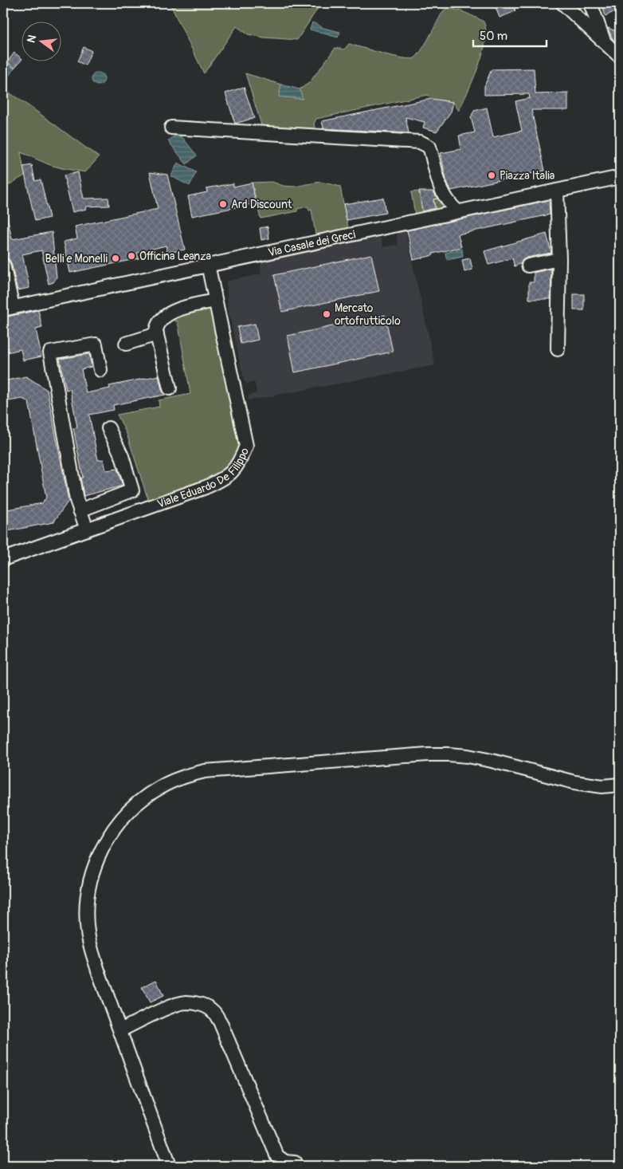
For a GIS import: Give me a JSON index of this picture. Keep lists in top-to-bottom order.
{
  "streets": {
    "street": ["Via Casale dei Greci", "Viale Eduardo De Filippo"]
  },
  "crossings": [
    ["Via Casale dei Greci", "Viale Eduardo De Filippo"]
  ],
  "places": [
    "Piazza Italia",
    "Ard Discount",
    "Officina Leanza",
    "Belli e Monelli",
    "Mercato ortofrutticolo"
  ],
  "scale_bar": "50 m",
  "north": "left"
}
